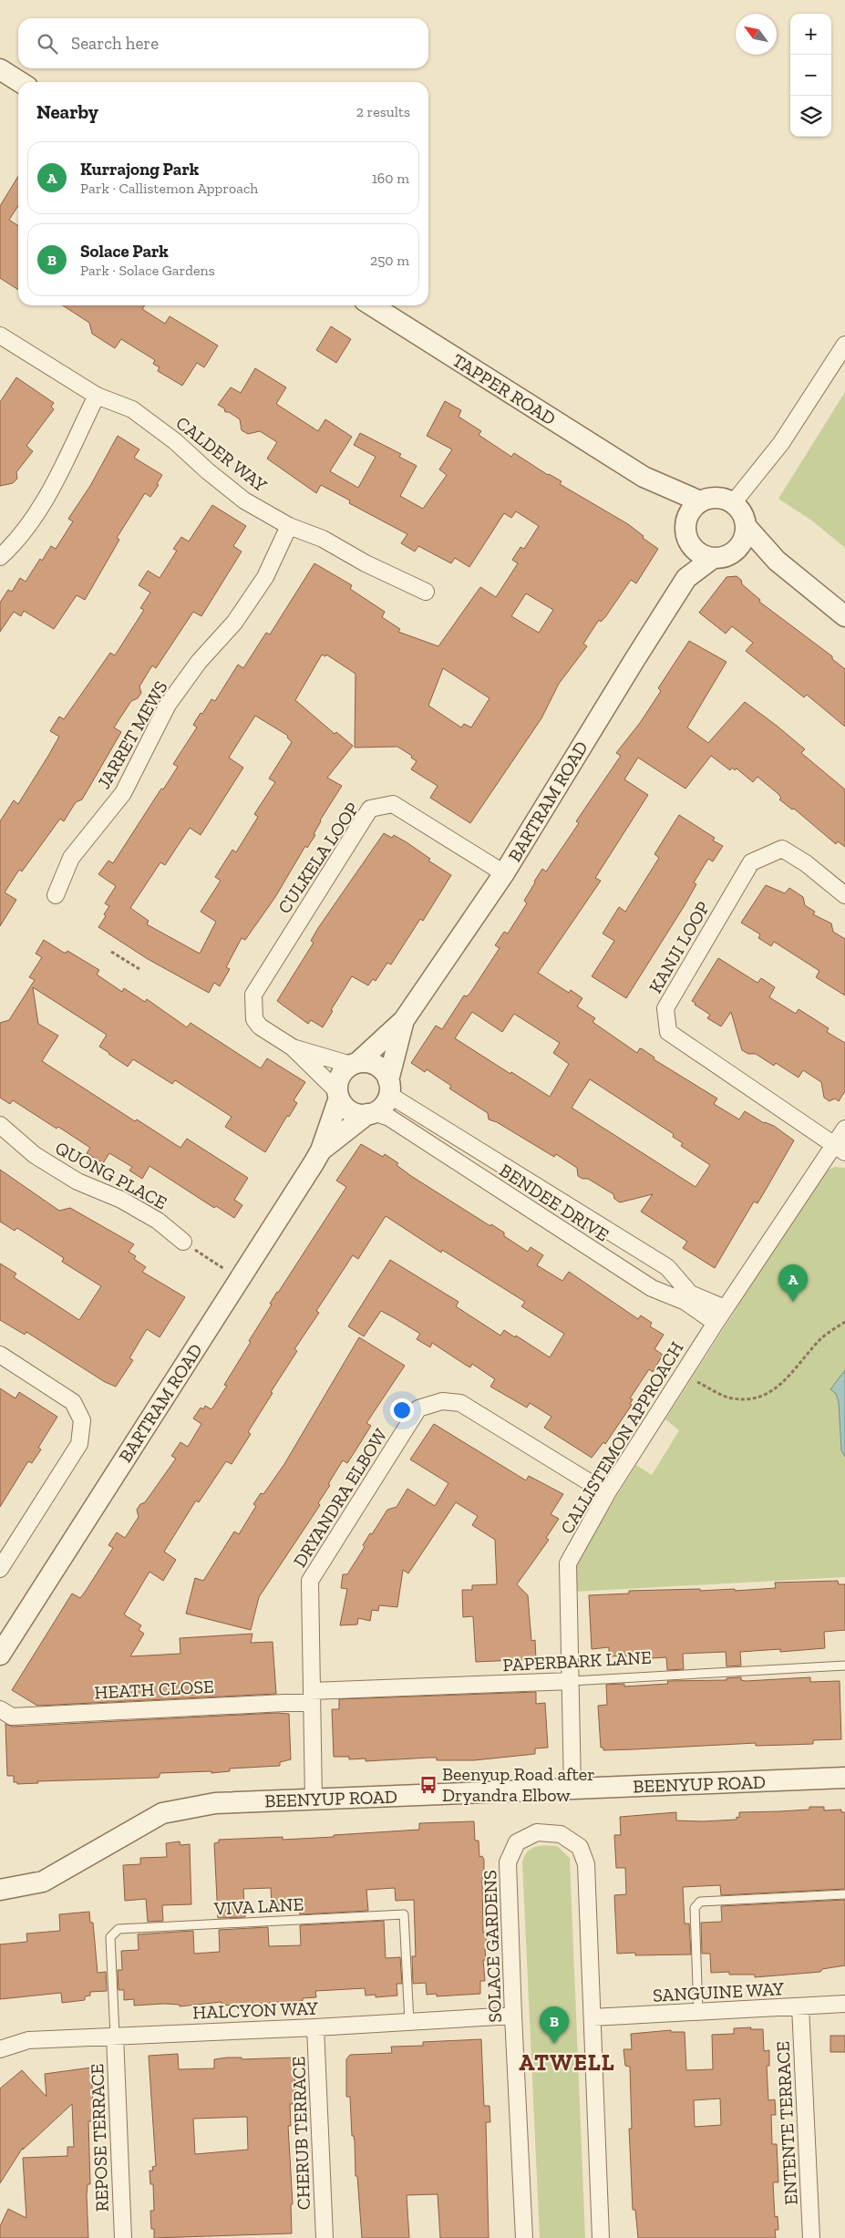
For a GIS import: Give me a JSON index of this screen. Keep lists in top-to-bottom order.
{
  "streets": {
    "street": [
      "TAPPER ROAD",
      "CALDER WAY",
      "JARRET MEWS",
      "BARTRAM ROAD",
      "CULKELA LOOP",
      "KANJI LOOP",
      "QUONG PLACE",
      "BENDEE DRIVE",
      "CALLISTEMON APPROACH",
      "DRYANDRA ELBOW",
      "PAPERBARK LANE",
      "HEATH CLOSE",
      "BEENYUP ROAD",
      "SOLACE GARDENS",
      "SANGUINE WAY",
      "HALCYON WAY",
      "ENTENTE TERRACE",
      "CHERUB TERRACE",
      "REPOSE TERRACE"
    ],
    "lane": ["VIVA LANE"]
  },
  "crossings": [
    ["TAPPER ROAD", "BARTRAM ROAD"],
    ["CALDER WAY", "JARRET MEWS"],
    ["BARTRAM ROAD", "CULKELA LOOP"],
    ["BARTRAM ROAD", "BENDEE DRIVE"],
    ["CULKELA LOOP", "BENDEE DRIVE"],
    ["KANJI LOOP", "CALLISTEMON APPROACH"],
    ["BENDEE DRIVE", "CALLISTEMON APPROACH"],
    ["CALLISTEMON APPROACH", "DRYANDRA ELBOW"],
    ["CALLISTEMON APPROACH", "PAPERBARK LANE"],
    ["CALLISTEMON APPROACH", "BEENYUP ROAD"],
    ["DRYANDRA ELBOW", "PAPERBARK LANE"],
    ["DRYANDRA ELBOW", "HEATH CLOSE"],
    ["DRYANDRA ELBOW", "BEENYUP ROAD"],
    ["PAPERBARK LANE", "HEATH CLOSE"],
    ["VIVA LANE", "HALCYON WAY"],
    ["VIVA LANE", "REPOSE TERRACE"],
    ["SOLACE GARDENS", "SANGUINE WAY"],
    ["SOLACE GARDENS", "HALCYON WAY"],
    ["SANGUINE WAY", "ENTENTE TERRACE"],
    ["HALCYON WAY", "CHERUB TERRACE"],
    ["HALCYON WAY", "REPOSE TERRACE"]
  ],
  "districts": ["ATWELL"],
  "places": {
    "bus stop": ["Beenyup Road after Dryandra Elbow"]
  },
  "north": "top left",
  "page": {
    "map_buttons": ["+", "−"],
    "search": "Search here",
    "heading": ["Nearby", "2 results"],
    "list": [
      {
        "mark": "A",
        "name": "Kurrajong Park",
        "note": "Park · Callistemon Approach",
        "value": "160 m"
      },
      {
        "mark": "B",
        "name": "Solace Park",
        "note": "Park · Solace Gardens",
        "value": "250 m"
      }
    ],
    "pins": ["A", "B"]
  }
}
